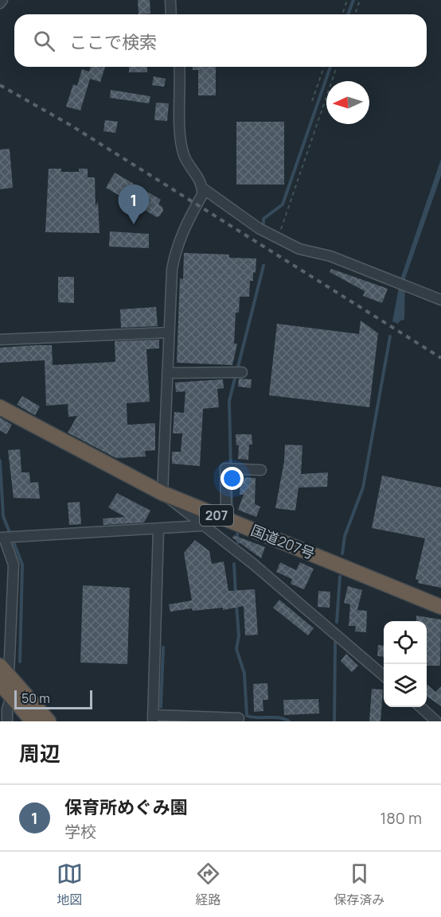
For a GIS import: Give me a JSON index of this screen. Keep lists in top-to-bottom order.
{
  "streets": {
    "highway": ["207", "国道207号"]
  },
  "scale_bar": "50 m",
  "north": "left",
  "page": {
    "search": "ここで検索",
    "pins": "1",
    "scale": "50 m",
    "heading": "周辺",
    "list": [
      {
        "mark": "1",
        "name": "保育所めぐみ園",
        "note": "学校",
        "value": "180 m"
      }
    ],
    "nav": ["地図", "経路", "保存済み"]
  }
}
